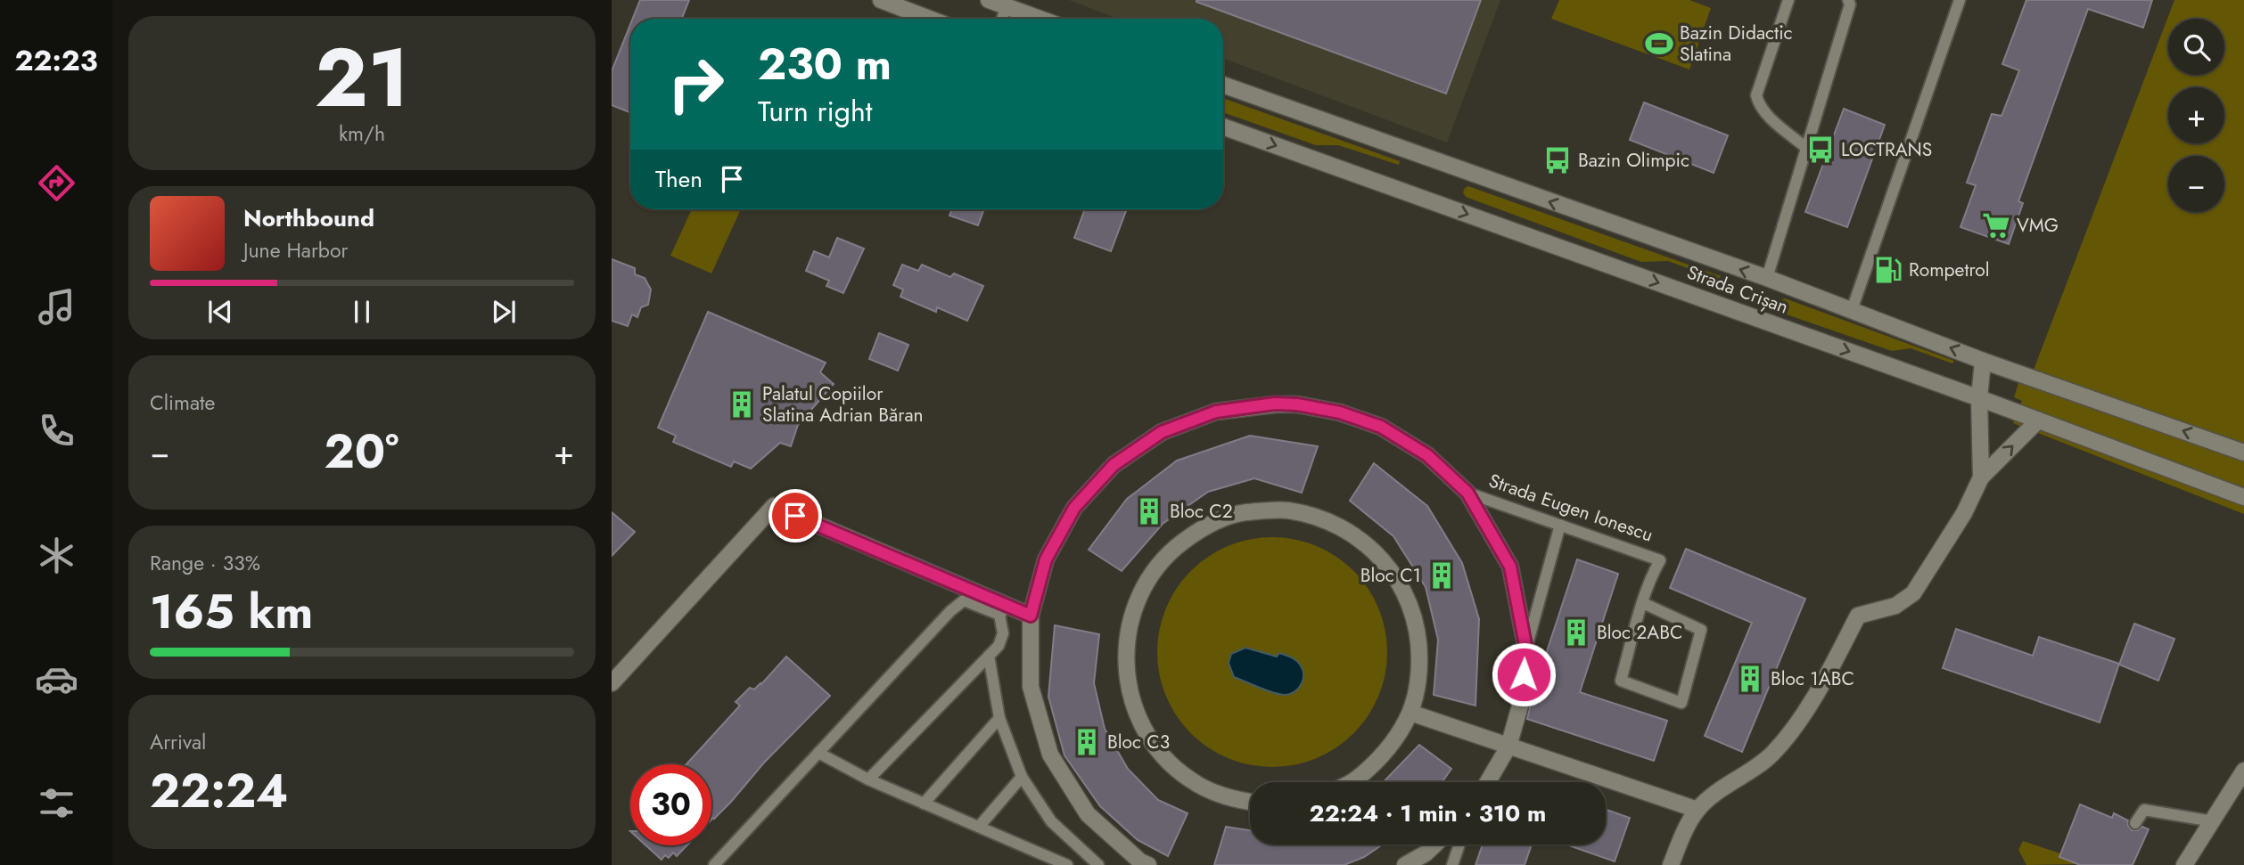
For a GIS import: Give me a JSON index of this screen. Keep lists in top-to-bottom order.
{
  "streets": {
    "street": ["Strada Crișan", "Strada Eugen Ionescu"]
  },
  "places": {
    "sports": ["Bazin Didactic Slatina"],
    "bus stop": ["LOCTRANS", "Bazin Olimpic"],
    "supermarket": ["VMG"],
    "fuel station": ["Rompetrol"],
    "building": [
      "Palatul Copiilor Slatina Adrian Băran",
      "Bloc C2",
      "Bloc C1",
      "Bloc 2ABC",
      "Bloc 1ABC",
      "Bloc C3"
    ]
  },
  "page": {
    "tabs": "22:23",
    "tile": [
      ["21", "km/h"],
      "Climate",
      ["Range · 33%", "165 km"],
      ["Arrival", "22:24"]
    ],
    "map_buttons": ["+", "−"],
    "turn": ["230 m", "Turn right"],
    "then": "Then",
    "song": ["Northbound", "June Harbor"],
    "heat": ["−", "20°", "+"],
    "limit": "30",
    "trip": "22:24 · 1 min · 310 m"
  }
}
